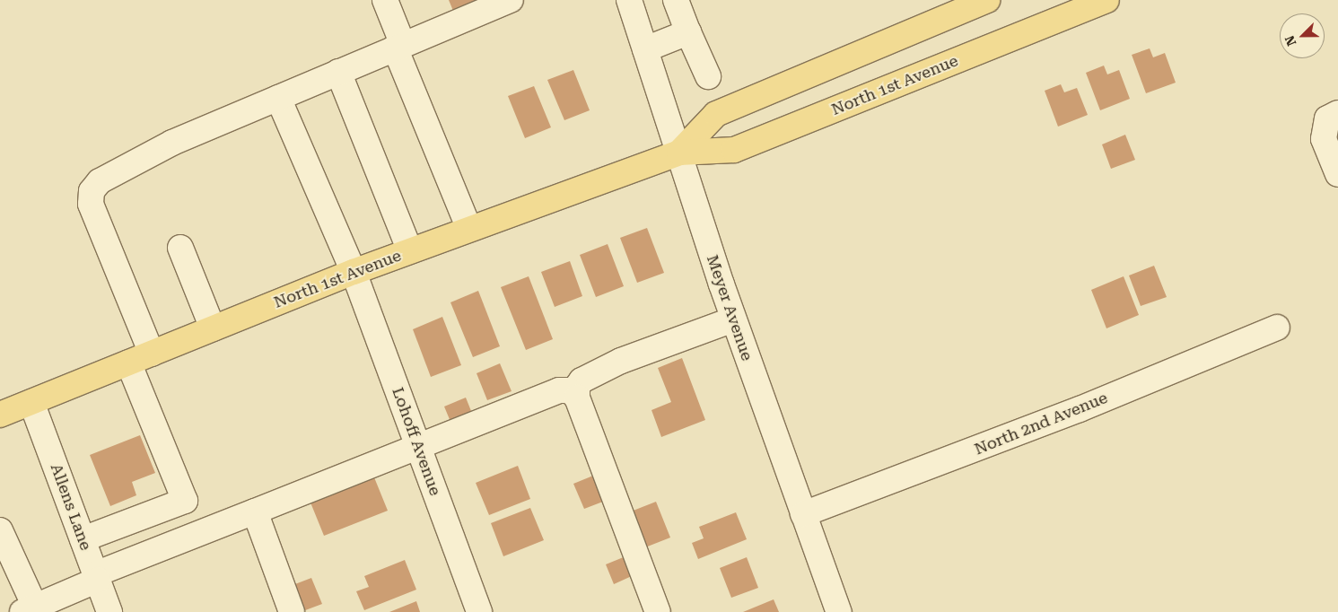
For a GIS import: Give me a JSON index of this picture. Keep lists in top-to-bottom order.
{
  "streets": {
    "main road": ["North 1st Avenue"],
    "street": [
      "Meyer Avenue",
      "North 2nd Avenue",
      "Lohoff Avenue",
      "Allens Lane"
    ]
  },
  "crossings": [
    ["North 1st Avenue", "Meyer Avenue"],
    ["North 1st Avenue", "Lohoff Avenue"],
    ["North 1st Avenue", "Allens Lane"],
    ["Meyer Avenue", "North 2nd Avenue"]
  ],
  "north": "bottom left"
}
